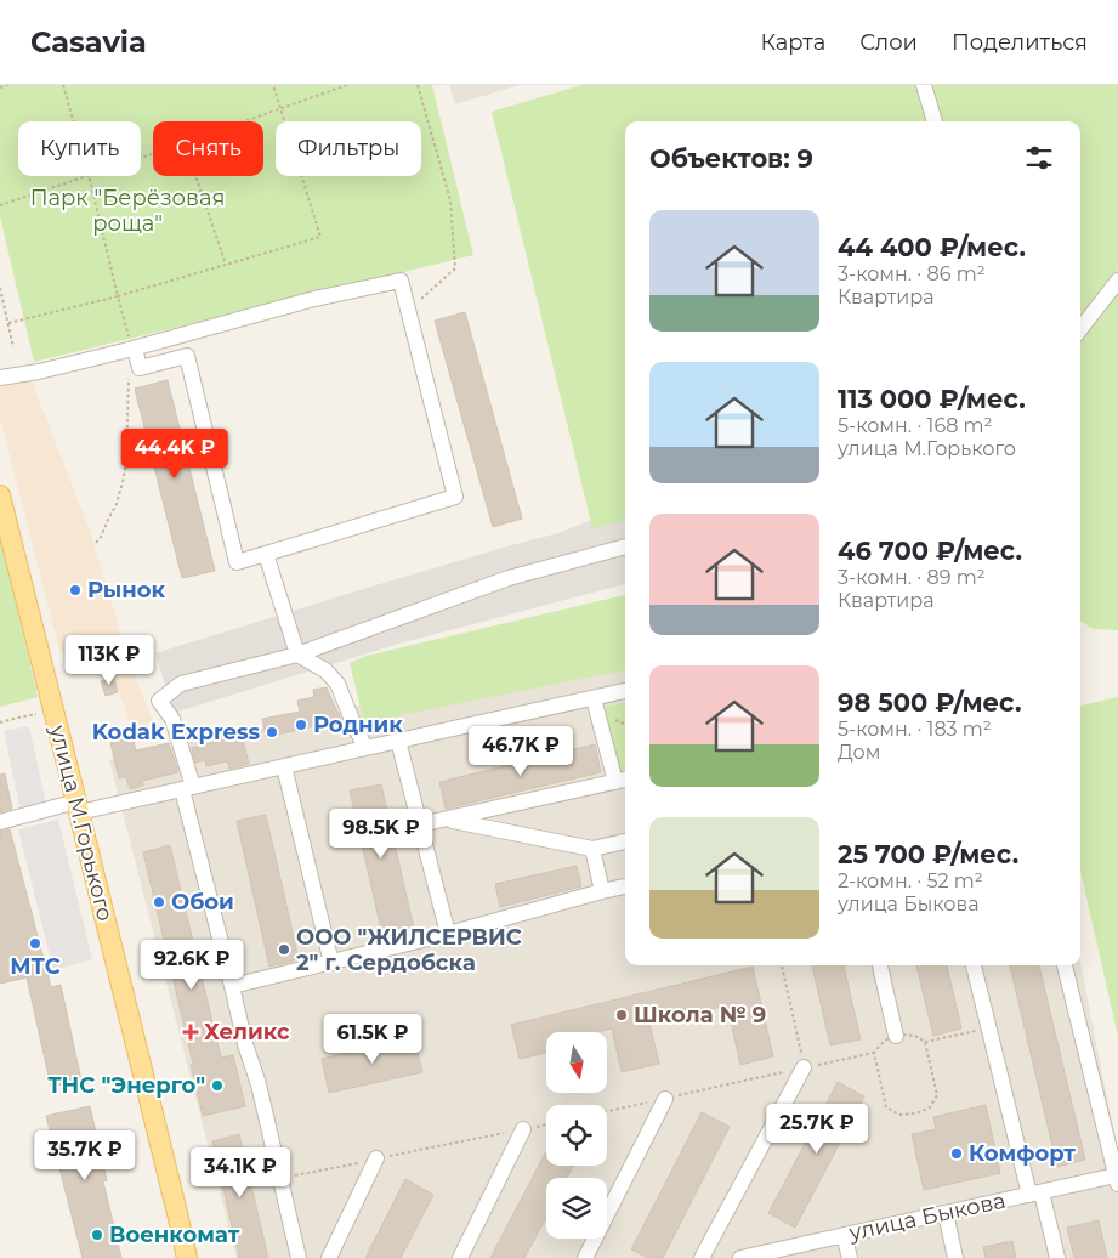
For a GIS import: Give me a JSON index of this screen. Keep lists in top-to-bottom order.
{
  "streets": {
    "main road": ["улица М.Горького"],
    "street": ["улица Быкова"]
  },
  "parks": ["Парк \"Берёзовая роща\""],
  "places": {
    "other": [
      "Рынок",
      "Родник",
      "Kodak Express",
      "Обои",
      "МТС",
      "ООО \"ЖИЛСЕРВИС 2\" г. Сердобска",
      "Школа № 9",
      "ТНС \"Энерго\"",
      "Комфорт",
      "Военкомат"
    ],
    "health": ["Хеликс"]
  },
  "north": "bottom",
  "page": {
    "header": "Casavia",
    "nav": ["Карта", "Слои", "Поделиться"],
    "chip": ["Купить", "Снять", "Фильтры"],
    "heading": "Объектов: 9",
    "list": [
      {
        "name": "44 400 ₽/мес.",
        "note": "3-комн. · 86 m² · Квартира"
      },
      {
        "name": "113 000 ₽/мес.",
        "note": "5-комн. · 168 m² · улица М.Горького"
      },
      {
        "name": "46 700 ₽/мес.",
        "note": "3-комн. · 89 m² · Квартира"
      },
      {
        "name": "98 500 ₽/мес.",
        "note": "5-комн. · 183 m² · Дом"
      },
      {
        "name": "25 700 ₽/мес.",
        "note": "2-комн. · 52 m² · улица Быкова"
      }
    ],
    "price": [
      "44.4K ₽",
      "113K ₽",
      "46.7K ₽",
      "98.5K ₽",
      "92.6K ₽",
      "61.5K ₽",
      "25.7K ₽",
      "35.7K ₽",
      "34.1K ₽"
    ]
  }
}
